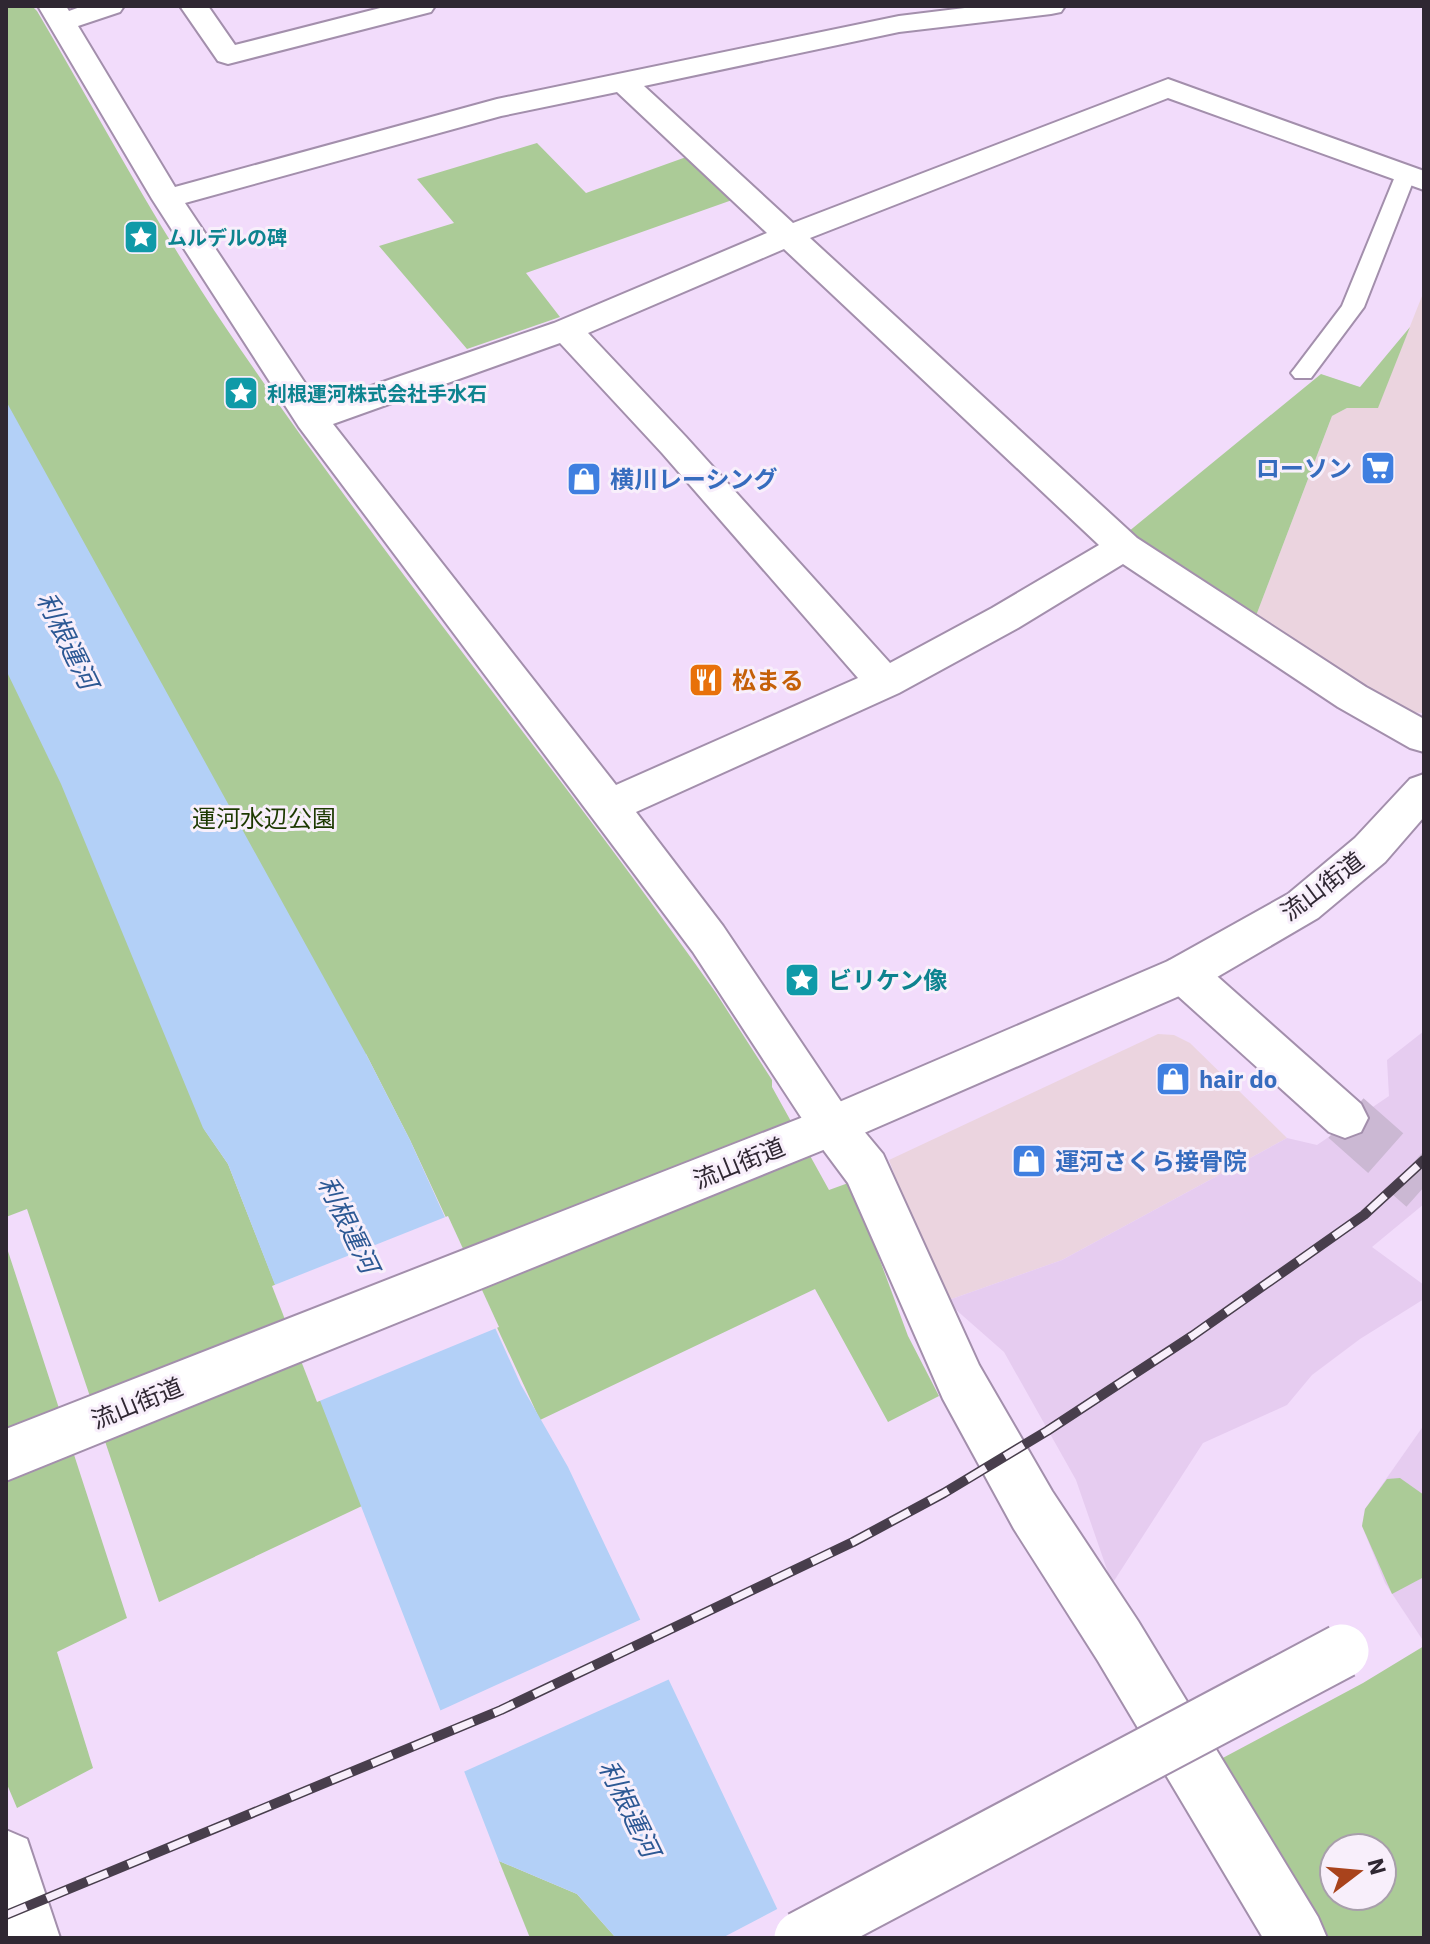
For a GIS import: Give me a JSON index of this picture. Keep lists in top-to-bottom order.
{
  "streets": {
    "street": ["流山街道"]
  },
  "water": ["利根運河"],
  "parks": ["運河水辺公園"],
  "places": {
    "place": ["ムルデルの碑", "利根運河株式会社手水石", "ビリケン像"],
    "supermarket": ["ローソン"],
    "shop": ["横川レーシング", "hair do", "運河さくら接骨院"],
    "restaurant": ["松まる"]
  },
  "north": "right"
}
